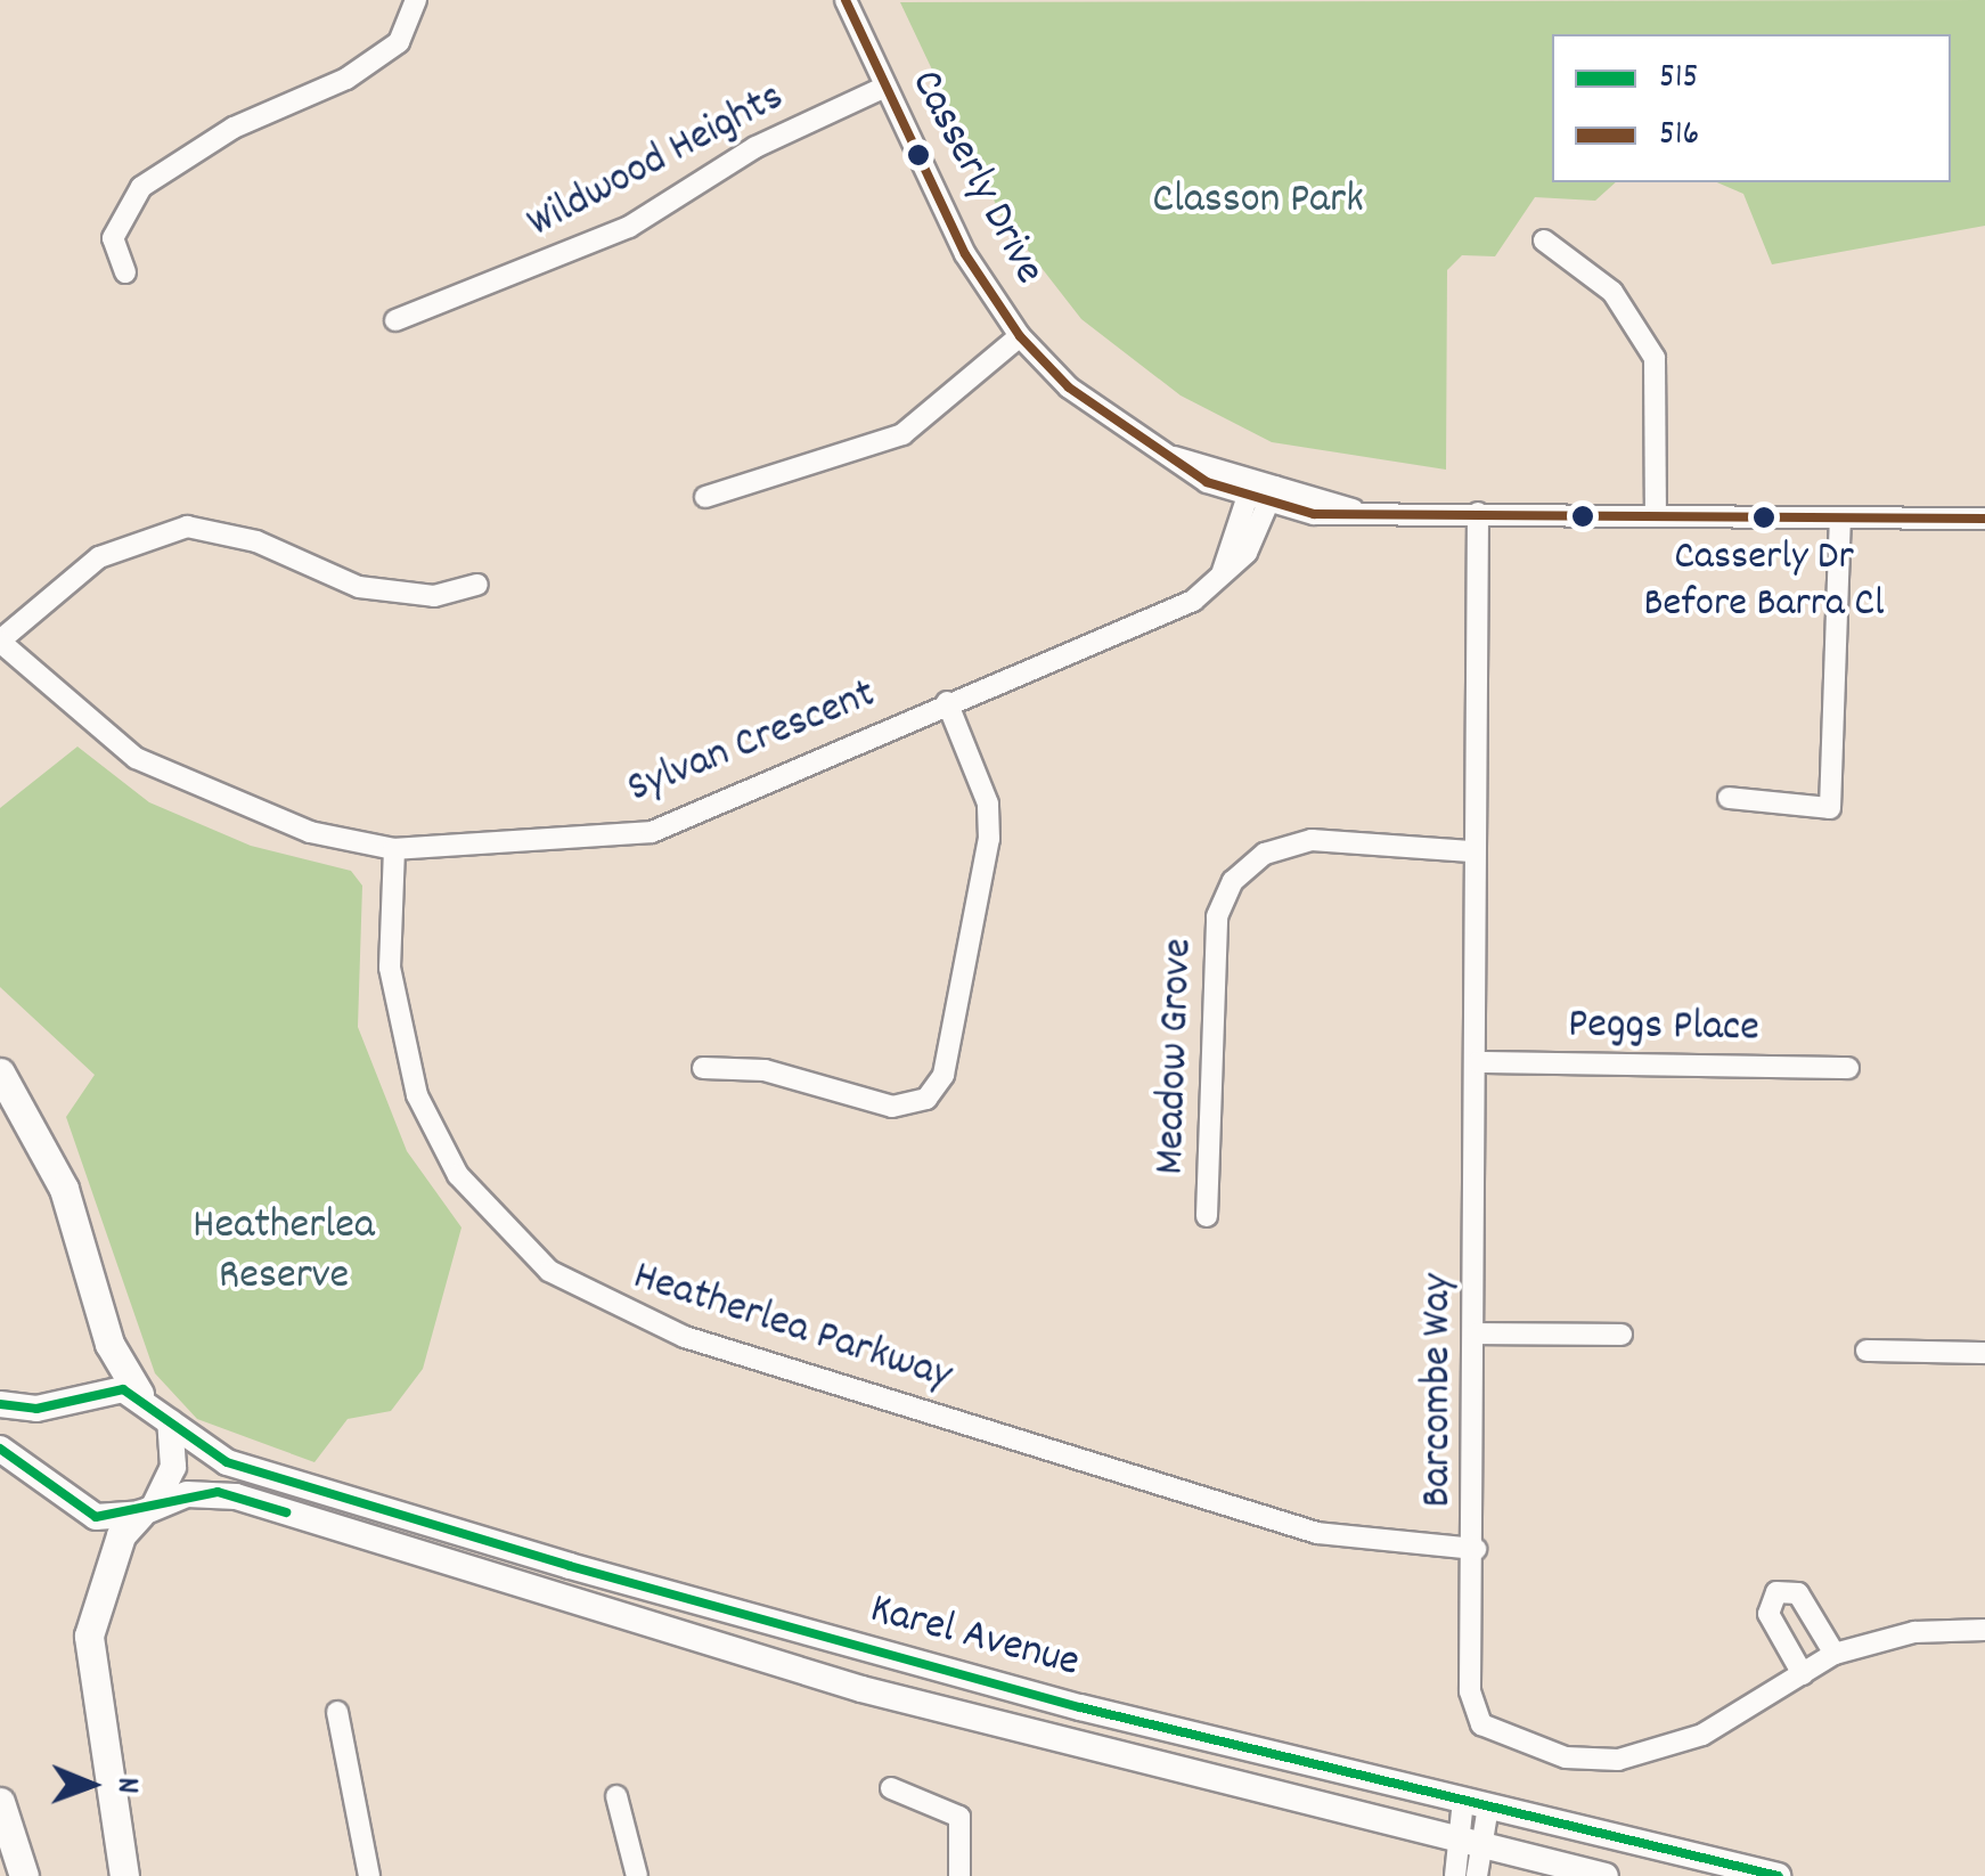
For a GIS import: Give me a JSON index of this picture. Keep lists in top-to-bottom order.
{
  "streets": {
    "main road": ["Karel Avenue"],
    "street": [
      "Wildwood Heights",
      "Casserly Drive",
      "Sylvan Crescent",
      "Peggs Place",
      "Meadow Grove",
      "Heatherlea Parkway",
      "Barcombe Way"
    ]
  },
  "crossings": [
    ["Wildwood Heights", "Casserly Drive"],
    ["Casserly Drive", "Sylvan Crescent"],
    ["Casserly Drive", "Barcombe Way"],
    ["Sylvan Crescent", "Heatherlea Parkway"],
    ["Peggs Place", "Barcombe Way"],
    ["Meadow Grove", "Barcombe Way"],
    ["Heatherlea Parkway", "Barcombe Way"]
  ],
  "parks": ["Classon Park", "Heatherlea Reserve"],
  "places": ["Casserly Dr Before Barra Cl"],
  "lines": ["transit line 516", "transit line 515"],
  "legend": ["515", "516"],
  "north": "right"
}
